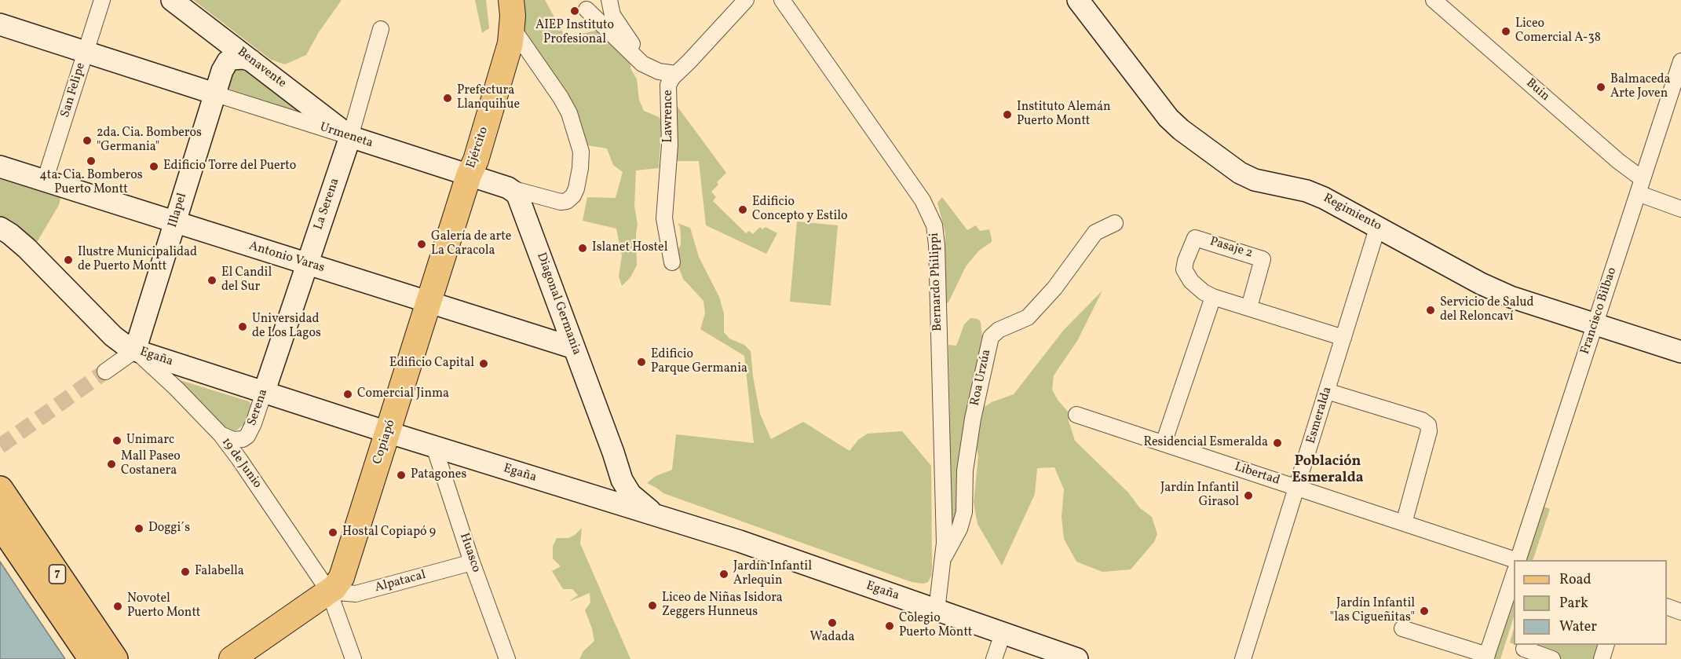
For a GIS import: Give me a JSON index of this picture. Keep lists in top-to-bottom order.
{
  "streets": {
    "highway": ["7"],
    "main road": [
      "Benavente",
      "Urmeneta",
      "Ejército",
      "La Serena",
      "Illapel",
      "Regimiento",
      "Antonio Varas",
      "Diagonal Germania",
      "Egaña",
      "Copiapó"
    ],
    "street": [
      "San Felipe",
      "Buin",
      "Lawrence",
      "Pasaje 2",
      "Bernardo Philippi",
      "Francisco Bilbao",
      "Roa Urzúa",
      "Serena",
      "Esmeralda",
      "19 de Junio",
      "Libertad",
      "Huasco",
      "Alpatacal"
    ]
  },
  "crossings": [
    ["Benavente", "Urmeneta"],
    ["Benavente", "La Serena"],
    ["Benavente", "Illapel"],
    ["San Felipe", "Urmeneta"],
    ["San Felipe", "Antonio Varas"],
    ["Buin", "Francisco Bilbao"],
    ["Urmeneta", "Ejército"],
    ["Urmeneta", "La Serena"],
    ["Urmeneta", "Illapel"],
    ["Urmeneta", "Copiapó"],
    ["Ejército", "Copiapó"],
    ["La Serena", "Antonio Varas"],
    ["La Serena", "Egaña"],
    ["La Serena", "Serena"],
    ["Illapel", "Antonio Varas"],
    ["Illapel", "Egaña"],
    ["Illapel", "19 de Junio"],
    ["Regimiento", "Francisco Bilbao"],
    ["Regimiento", "Esmeralda"],
    ["Antonio Varas", "Diagonal Germania"],
    ["Antonio Varas", "Copiapó"],
    ["Bernardo Philippi", "Egaña"],
    ["Bernardo Philippi", "Roa Urzúa"],
    ["Diagonal Germania", "Egaña"],
    ["Egaña", "Serena"],
    ["Egaña", "Copiapó"],
    ["Egaña", "19 de Junio"],
    ["Egaña", "Huasco"],
    ["Serena", "19 de Junio"],
    ["Esmeralda", "Libertad"],
    ["Copiapó", "19 de Junio"],
    ["Copiapó", "Alpatacal"],
    ["19 de Junio", "Alpatacal"],
    ["Huasco", "Alpatacal"]
  ],
  "districts": ["Población Esmeralda"],
  "places": [
    "AIEP Instituto Profesional",
    "Liceo Comercial A-38",
    "Balmaceda Arte Joven",
    "Prefectura Llanquihue",
    "Instituto Alemán Puerto Montt",
    "2da. Cia. Bomberos \"Germania\"",
    "4ta. Cia. Bomberos Puerto Montt",
    "Edificio Torre del Puerto",
    "Edificio Concepto y Estilo",
    "Galería de arte La Caracola",
    "Islanet Hostel",
    "Ilustre Municipalidad de Puerto Montt",
    "El Candil del Sur",
    "Servicio de Salud del Reloncaví",
    "Universidad de Los Lagos",
    "Edificio Parque Germania",
    "Edificio Capital",
    "Comercial Jinma",
    "Unimarc",
    "Residencial Esmeralda",
    "Mall Paseo Costanera",
    "Patagones",
    "Jardín Infantil Girasol",
    "Doggi´s",
    "Hostal Copiapó 9",
    "Falabella",
    "Jardín Infantil Arlequin",
    "Liceo de Niñas Isidora Zeggers Hunneus",
    "Novotel Puerto Montt",
    "Jardín Infantil \"las Cigueñitas\"",
    "Wadada",
    "Colegio Puerto Montt"
  ],
  "legend": ["Road", "Park", "Water"]
}
